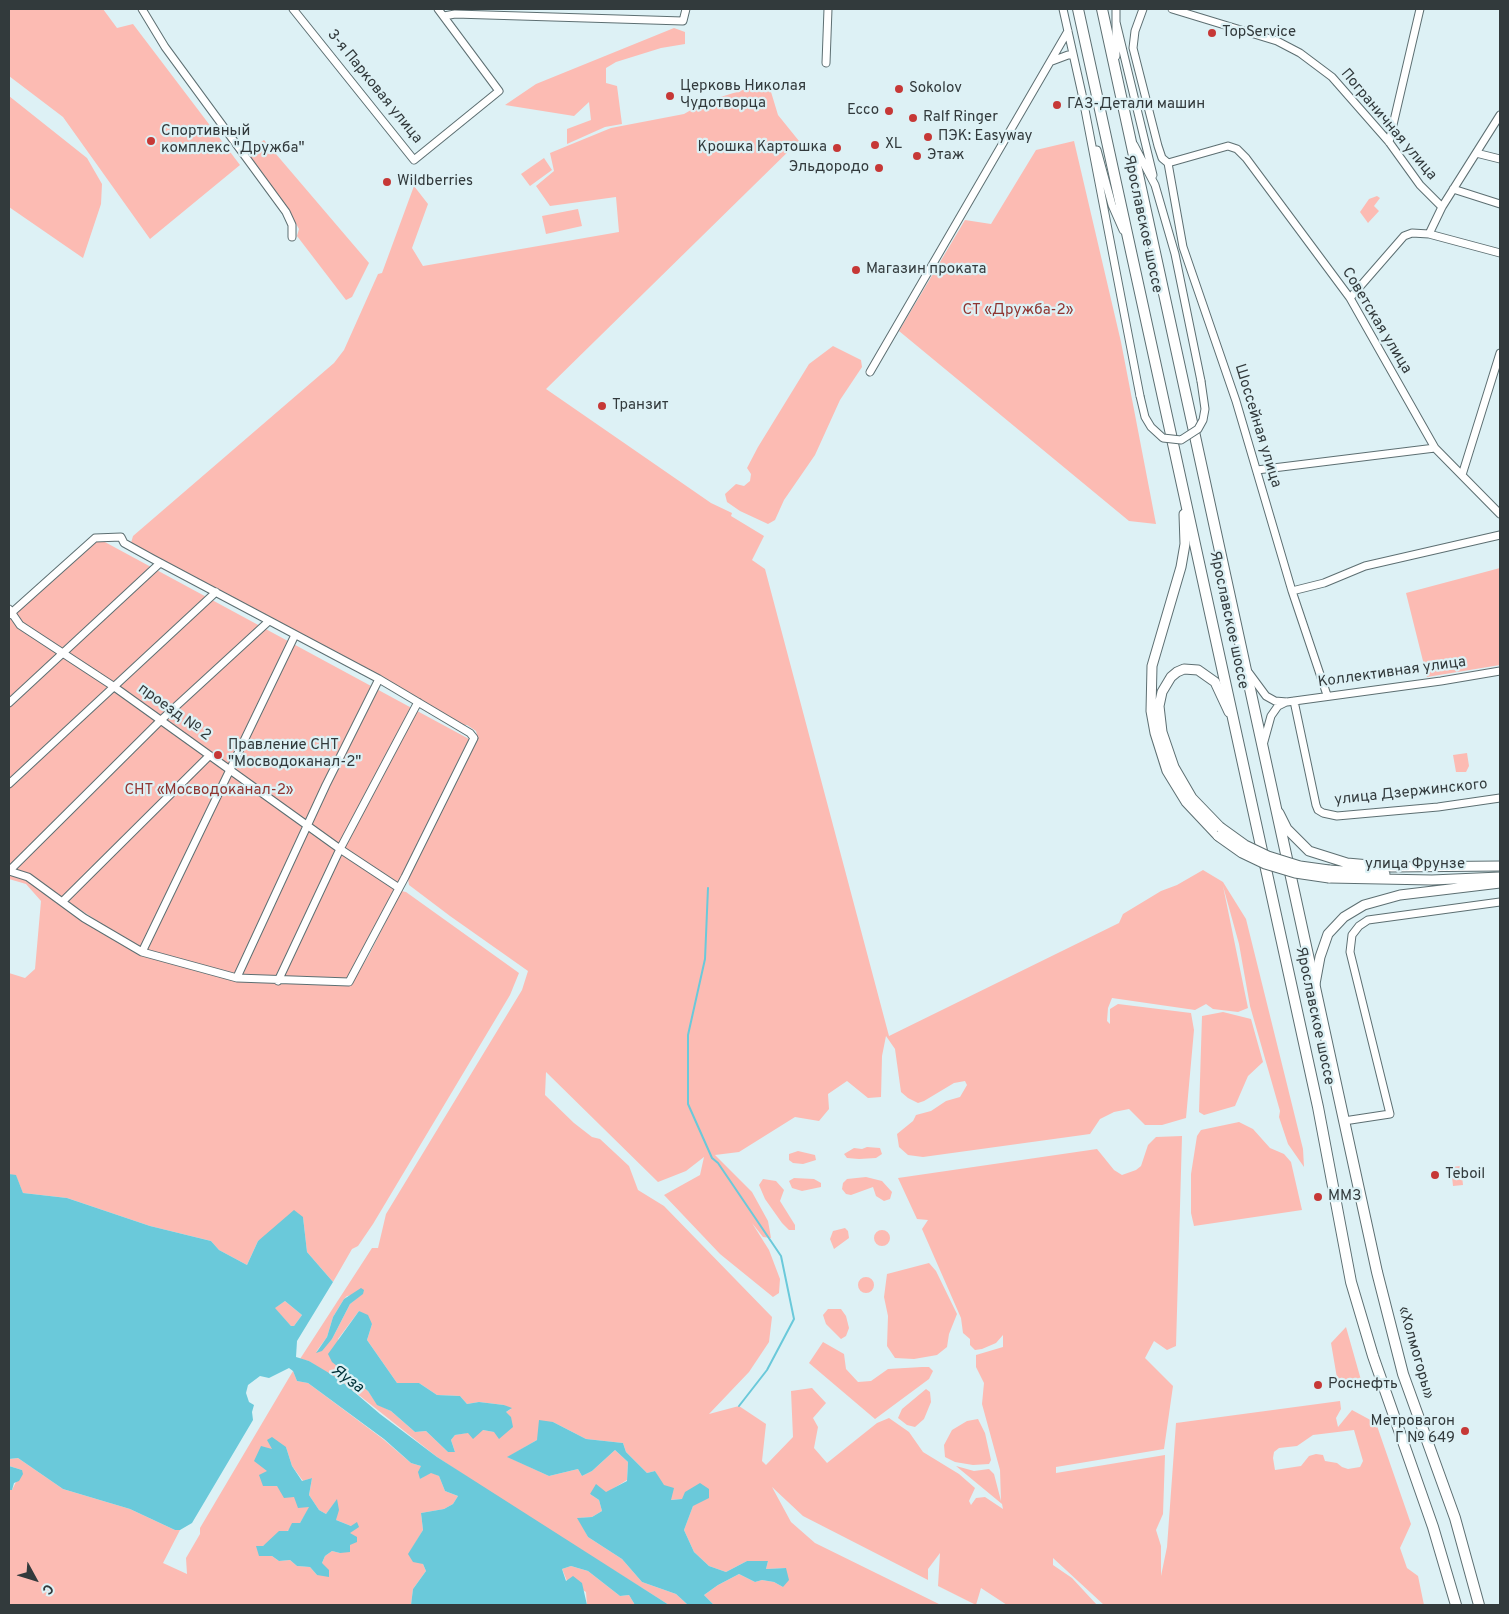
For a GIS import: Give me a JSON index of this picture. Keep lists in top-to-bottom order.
{
  "streets": {
    "highway": ["Ярославское шоссе", "«Холмогоры»"],
    "main road": ["улица Фрунзе"],
    "street": [
      "3-я Парковая улица",
      "Пограничная улица",
      "Советская улица",
      "Шоссейная улица",
      "Коллективная улица",
      "проезд № 2",
      "улица Дзержинского"
    ]
  },
  "crossings": [
    ["Ярославское шоссе", "«Холмогоры»"],
    ["Советская улица", "Шоссейная улица"],
    ["Шоссейная улица", "Коллективная улица"],
    ["Коллективная улица", "улица Дзержинского"]
  ],
  "water": ["Яуза"],
  "parks": ["СТ «Дружба-2»", "СНТ «Мосводоканал-2»"],
  "places": [
    "TopService",
    "Sokolov",
    "Церковь Николая Чудотворца",
    "ГАЗ-Детали машин",
    "Ecco",
    "Ralf Ringer",
    "ПЭК: Easyway",
    "Спортивный комплекс \"Дружба\"",
    "XL",
    "Крошка Картошка",
    "Этаж",
    "Эльдородо",
    "Wildberries",
    "Магазин проката",
    "Транзит",
    "Правление СНТ \"Мосводоканал-2\"",
    "Teboil",
    "ММЗ",
    "Роснефть",
    "Метровагон Г № 649"
  ],
  "north": "bottom right"
}
